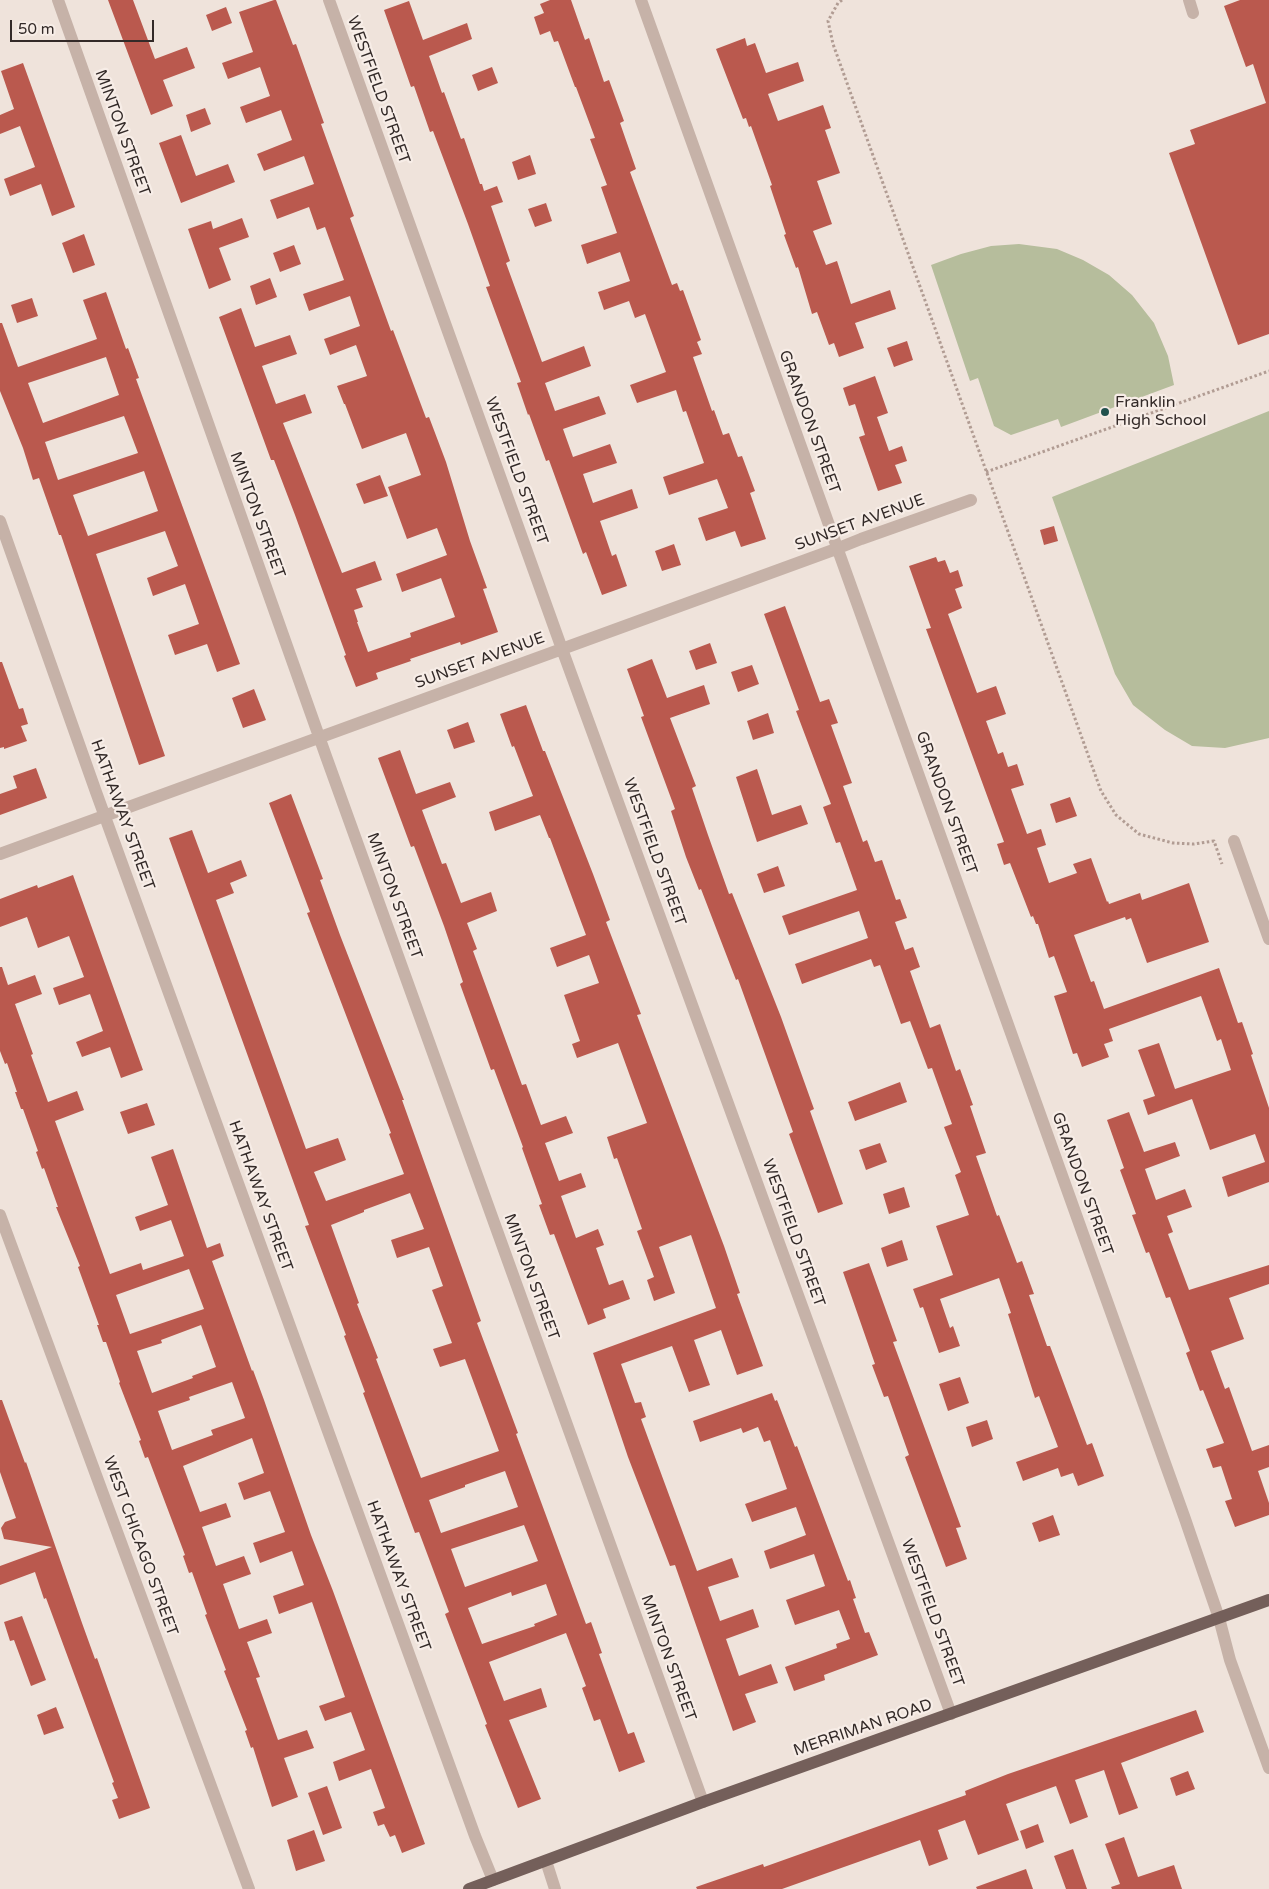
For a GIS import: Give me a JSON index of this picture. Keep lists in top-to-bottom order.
{
  "streets": {
    "main road": ["MERRIMAN ROAD"],
    "street": [
      "WESTFIELD STREET",
      "MINTON STREET",
      "GRANDON STREET",
      "SUNSET AVENUE",
      "HATHAWAY STREET",
      "WEST CHICAGO STREET"
    ]
  },
  "crossings": [
    ["WESTFIELD STREET", "SUNSET AVENUE"],
    ["WESTFIELD STREET", "MERRIMAN ROAD"],
    ["MINTON STREET", "SUNSET AVENUE"],
    ["MINTON STREET", "MERRIMAN ROAD"],
    ["GRANDON STREET", "SUNSET AVENUE"],
    ["GRANDON STREET", "MERRIMAN ROAD"],
    ["SUNSET AVENUE", "HATHAWAY STREET"],
    ["HATHAWAY STREET", "MERRIMAN ROAD"]
  ],
  "places": ["Franklin High School"],
  "scale_bar": "50 m"
}
